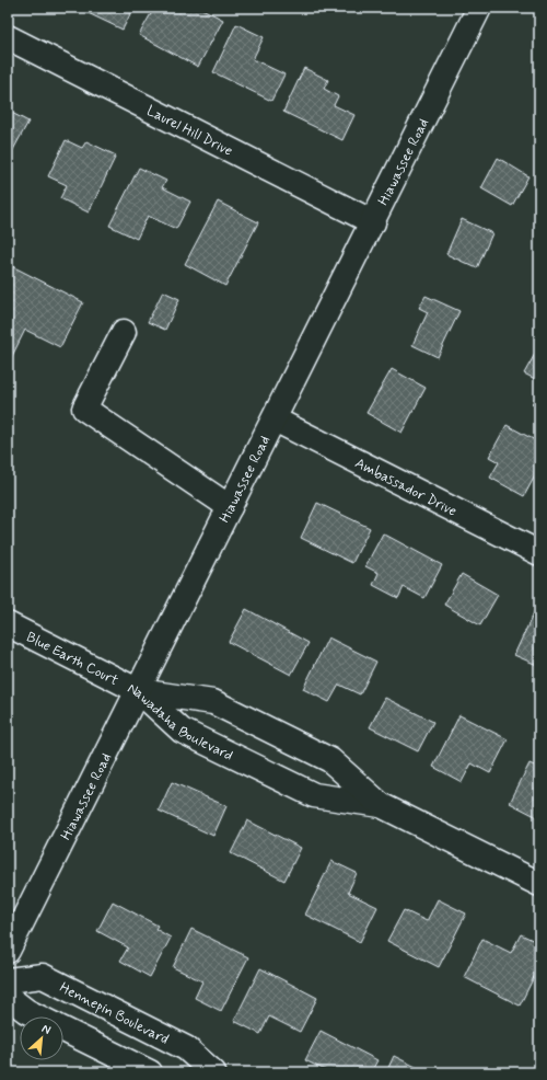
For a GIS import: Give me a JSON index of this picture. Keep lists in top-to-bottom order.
{
  "streets": {
    "street": [
      "Laurel Hill Drive",
      "Hiawassee Road",
      "Ambassador Drive",
      "Blue Earth Court",
      "Nawadaha Boulevard",
      "Hennepin Boulevard"
    ]
  },
  "crossings": [
    ["Laurel Hill Drive", "Hiawassee Road"],
    ["Hiawassee Road", "Ambassador Drive"],
    ["Hiawassee Road", "Blue Earth Court"],
    ["Hiawassee Road", "Nawadaha Boulevard"],
    ["Blue Earth Court", "Nawadaha Boulevard"]
  ],
  "north": "top right"
}
